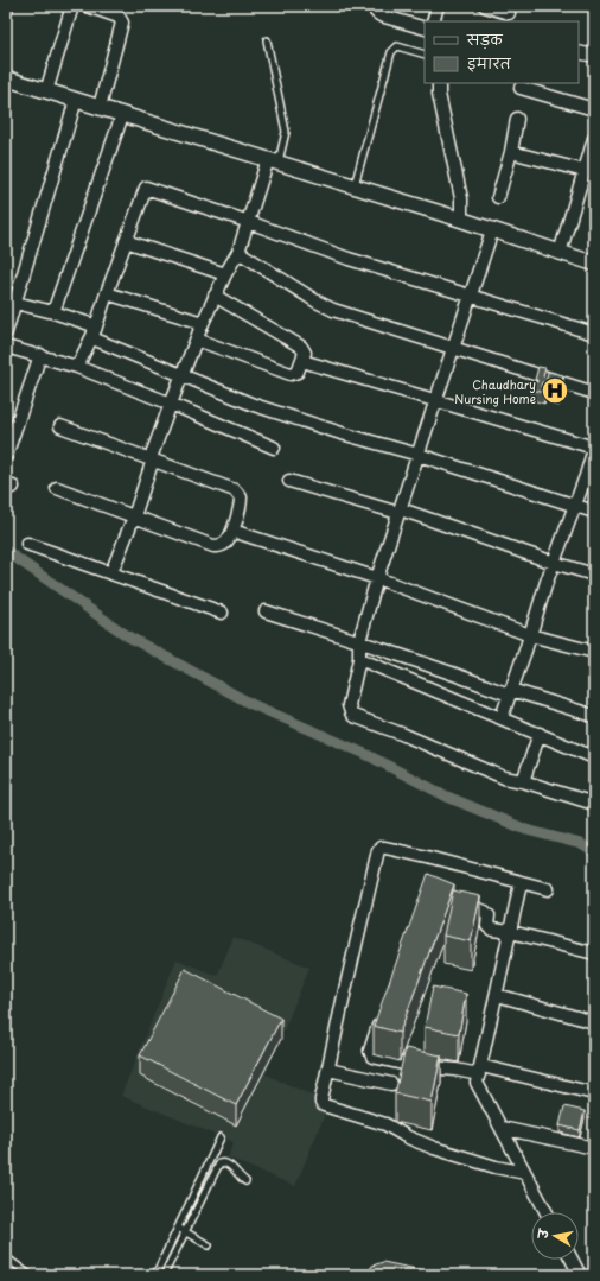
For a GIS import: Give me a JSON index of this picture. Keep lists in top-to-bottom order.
{
  "places": {
    "hospital": ["Chaudhary Nursing Home"]
  },
  "legend": ["सड़क", "इमारत"],
  "north": "left"
}
